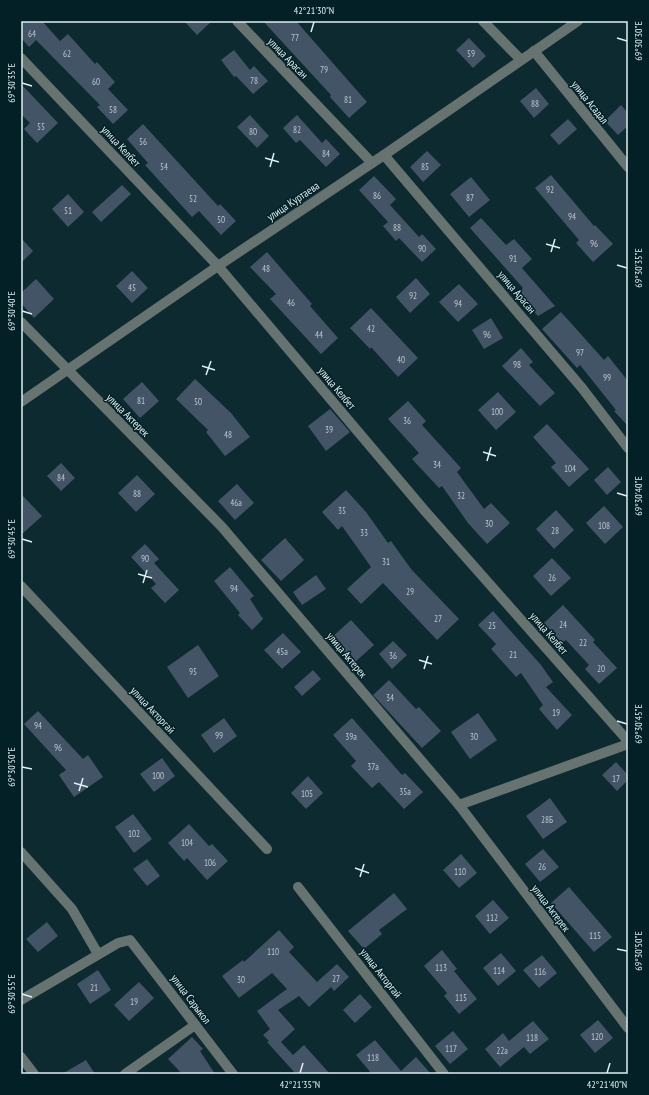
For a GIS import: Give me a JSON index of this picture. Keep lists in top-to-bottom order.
{
  "streets": {
    "street": [
      "улица Арасан",
      "улица Асадал",
      "улица Келбет",
      "улица Куртаева",
      "улица Актерек",
      "улица Акторгай",
      "улица Сарыкол"
    ]
  },
  "crossings": [
    ["улица Арасан", "улица Куртаева"],
    ["улица Асадал", "улица Куртаева"],
    ["улица Келбет", "улица Куртаева"],
    ["улица Куртаева", "улица Актерек"]
  ],
  "house_numbers": [
    "64",
    "77",
    "62",
    "59",
    "79",
    "78",
    "60",
    "81",
    "88",
    "58",
    "55",
    "82",
    "80",
    "56",
    "84",
    "54",
    "85",
    "92",
    "86",
    "87",
    "52",
    "51",
    "94",
    "50",
    "88",
    "96",
    "90",
    "91",
    "48",
    "45",
    "92",
    "46",
    "94",
    "42",
    "44",
    "96",
    "97",
    "40",
    "98",
    "99",
    "81",
    "50",
    "100",
    "36",
    "39",
    "48",
    "34",
    "104",
    "84",
    "88",
    "32",
    "46а",
    "35",
    "30",
    "108",
    "28",
    "33",
    "90",
    "31",
    "26",
    "94",
    "29",
    "27",
    "24",
    "25",
    "22",
    "45а",
    "21",
    "36",
    "20",
    "95",
    "34",
    "19",
    "94",
    "99",
    "39а",
    "30",
    "96",
    "37а",
    "100",
    "17",
    "35а",
    "105",
    "28Б",
    "102",
    "104",
    "106",
    "26",
    "110",
    "112",
    "115",
    "110",
    "113",
    "114",
    "116",
    "27",
    "30",
    "21",
    "115",
    "19",
    "120",
    "118",
    "117",
    "22а",
    "118"
  ],
  "coordinates": [
    "42°21'30\"N",
    "69°30'30\"E",
    "69°30'35\"E",
    "69°30'40\"E",
    "69°30'45\"E",
    "69°30'50\"E",
    "69°30'55\"E",
    "42°21'35\"N",
    "42°21'40\"N"
  ]
}
